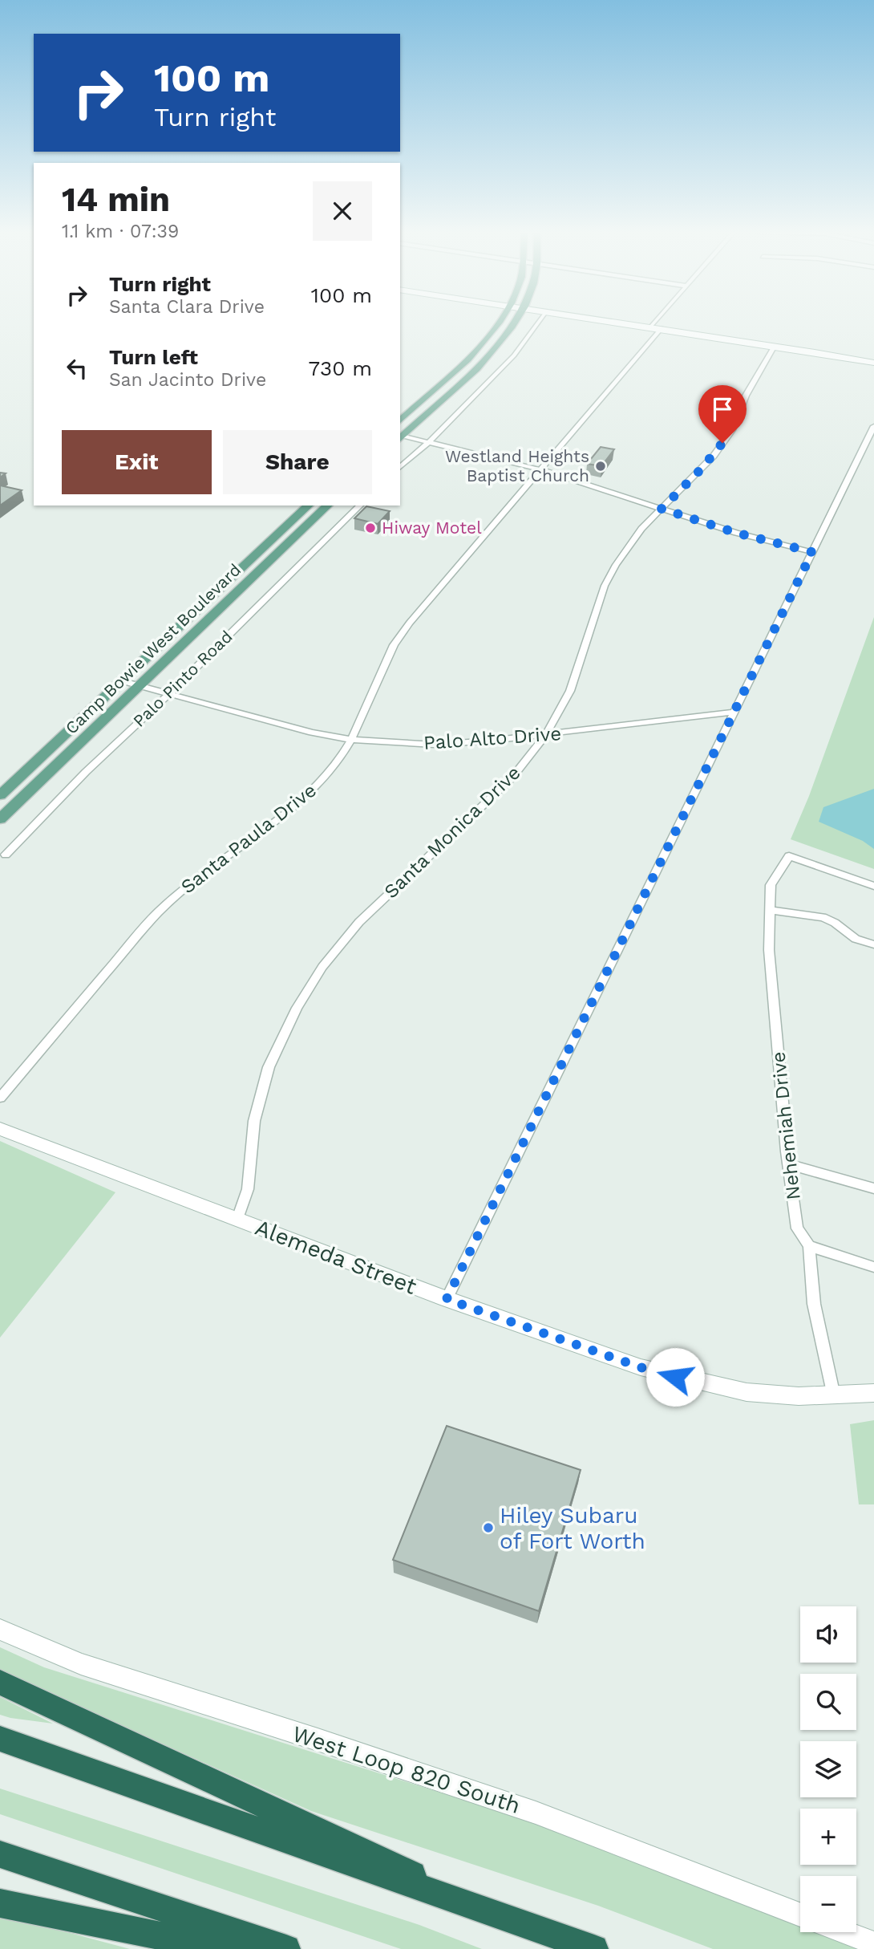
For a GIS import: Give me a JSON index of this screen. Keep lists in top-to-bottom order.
{
  "streets": {
    "main road": ["Camp Bowie West Boulevard", "Alemeda Street", "West Loop 820 South"],
    "street": [
      "Palo Pinto Road",
      "Palo Alto Drive",
      "Santa Monica Drive",
      "Santa Paula Drive",
      "Nehemiah Drive"
    ]
  },
  "crossings": [
    ["Camp Bowie West Boulevard", "Palo Alto Drive"],
    ["Palo Pinto Road", "Palo Alto Drive"],
    ["Palo Alto Drive", "Santa Monica Drive"],
    ["Palo Alto Drive", "Santa Paula Drive"],
    ["Santa Monica Drive", "Alemeda Street"],
    ["Nehemiah Drive", "Alemeda Street"]
  ],
  "places": ["Westland Heights Baptist Church", "Hiway Motel", "Hiley Subaru of Fort Worth"],
  "page": {
    "turn": ["100 m", "Turn right"],
    "heading": ["14 min", "1.1 km · 07:39"],
    "list": [
      {
        "name": "Turn right",
        "note": "Santa Clara Drive",
        "value": "100 m"
      },
      {
        "name": "Turn left",
        "note": "San Jacinto Drive",
        "value": "730 m"
      }
    ],
    "buttons": ["Exit", "Share"],
    "map_buttons": ["+", "−"]
  }
}
